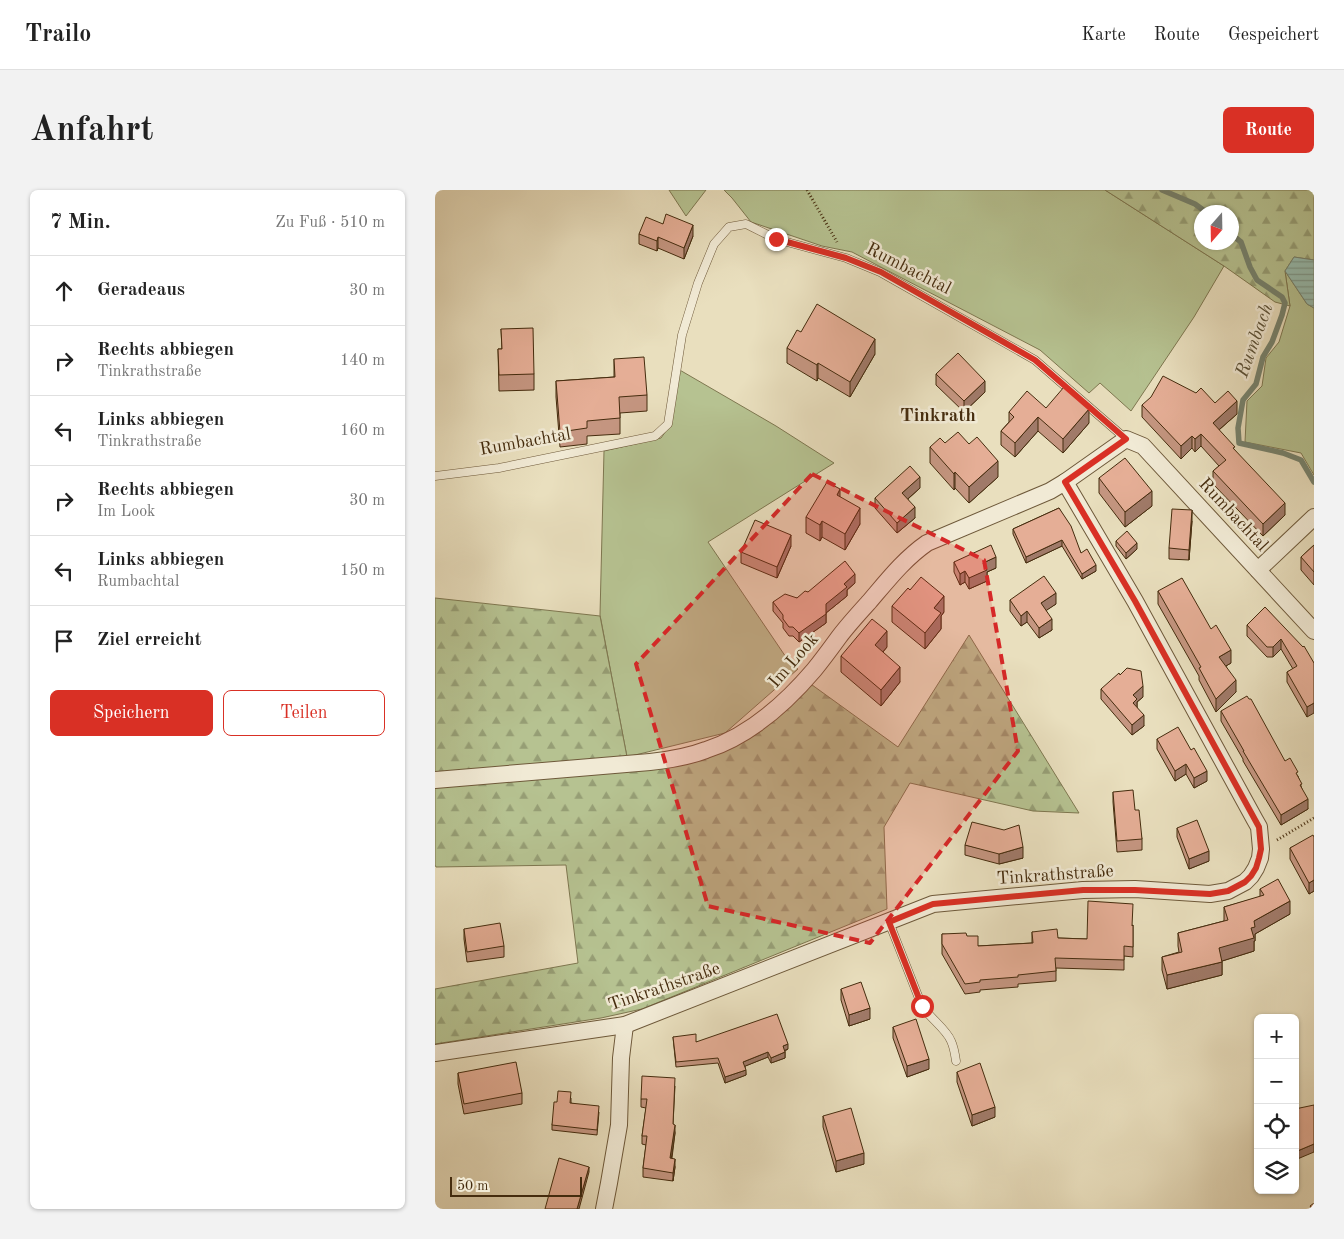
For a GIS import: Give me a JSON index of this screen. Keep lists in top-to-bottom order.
{
  "streets": {
    "street": ["Rumbachtal", "Im Look", "Tinkrathstraße"]
  },
  "crossings": [
    ["Rumbachtal", "Im Look"],
    ["Im Look", "Tinkrathstraße"]
  ],
  "districts": ["Tinkrath"],
  "water": ["Rumbach"],
  "scale_bar": "50 m",
  "north": "bottom",
  "page": {
    "header": "Trailo",
    "nav": ["Karte", "Route", "Gespeichert"],
    "buttons": [
      "Route",
      ["Speichern", "Teilen"]
    ],
    "title": "Anfahrt",
    "heading": ["7 Min.", "Zu Fuß · 510 m"],
    "list": [
      ["Geradeaus", "30 m"],
      ["Rechts abbiegen", "Tinkrathstraße", "140 m"],
      ["Links abbiegen", "Tinkrathstraße", "160 m"],
      ["Rechts abbiegen", "Im Look", "30 m"],
      ["Links abbiegen", "Rumbachtal", "150 m"],
      "Ziel erreicht"
    ],
    "map_buttons": ["+", "−"],
    "scale": "50 m"
  }
}
